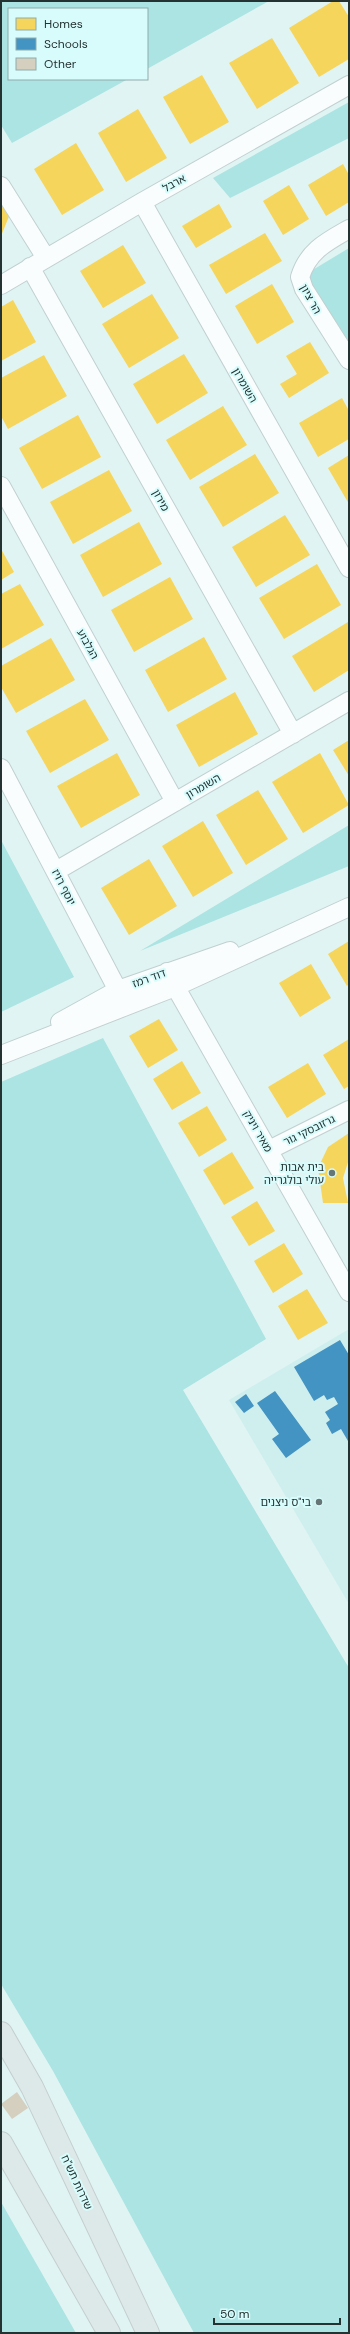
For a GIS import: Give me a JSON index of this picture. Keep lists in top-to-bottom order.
{
  "streets": {
    "main road": ["שדרות תש\"ח"],
    "street": [
      "ארבל",
      "הר ציון",
      "השומרון",
      "מירון",
      "הגלבוע",
      "יוסף רויז",
      "דוד רמז",
      "גרזובסקי גור",
      "מאיר ויניק"
    ]
  },
  "crossings": [
    ["ארבל", "השומרון"],
    ["ארבל", "מירון"],
    ["השומרון", "מירון"],
    ["השומרון", "הגלבוע"],
    ["השומרון", "יוסף רויז"],
    ["יוסף רויז", "דוד רמז"],
    ["דוד רמז", "מאיר ויניק"],
    ["גרזובסקי גור", "מאיר ויניק"]
  ],
  "places": ["בית אבות עולי בולגרייה", "בי\"ס ניצנים"],
  "legend": ["Homes", "Schools", "Other"],
  "scale_bar": "50 m"
}
